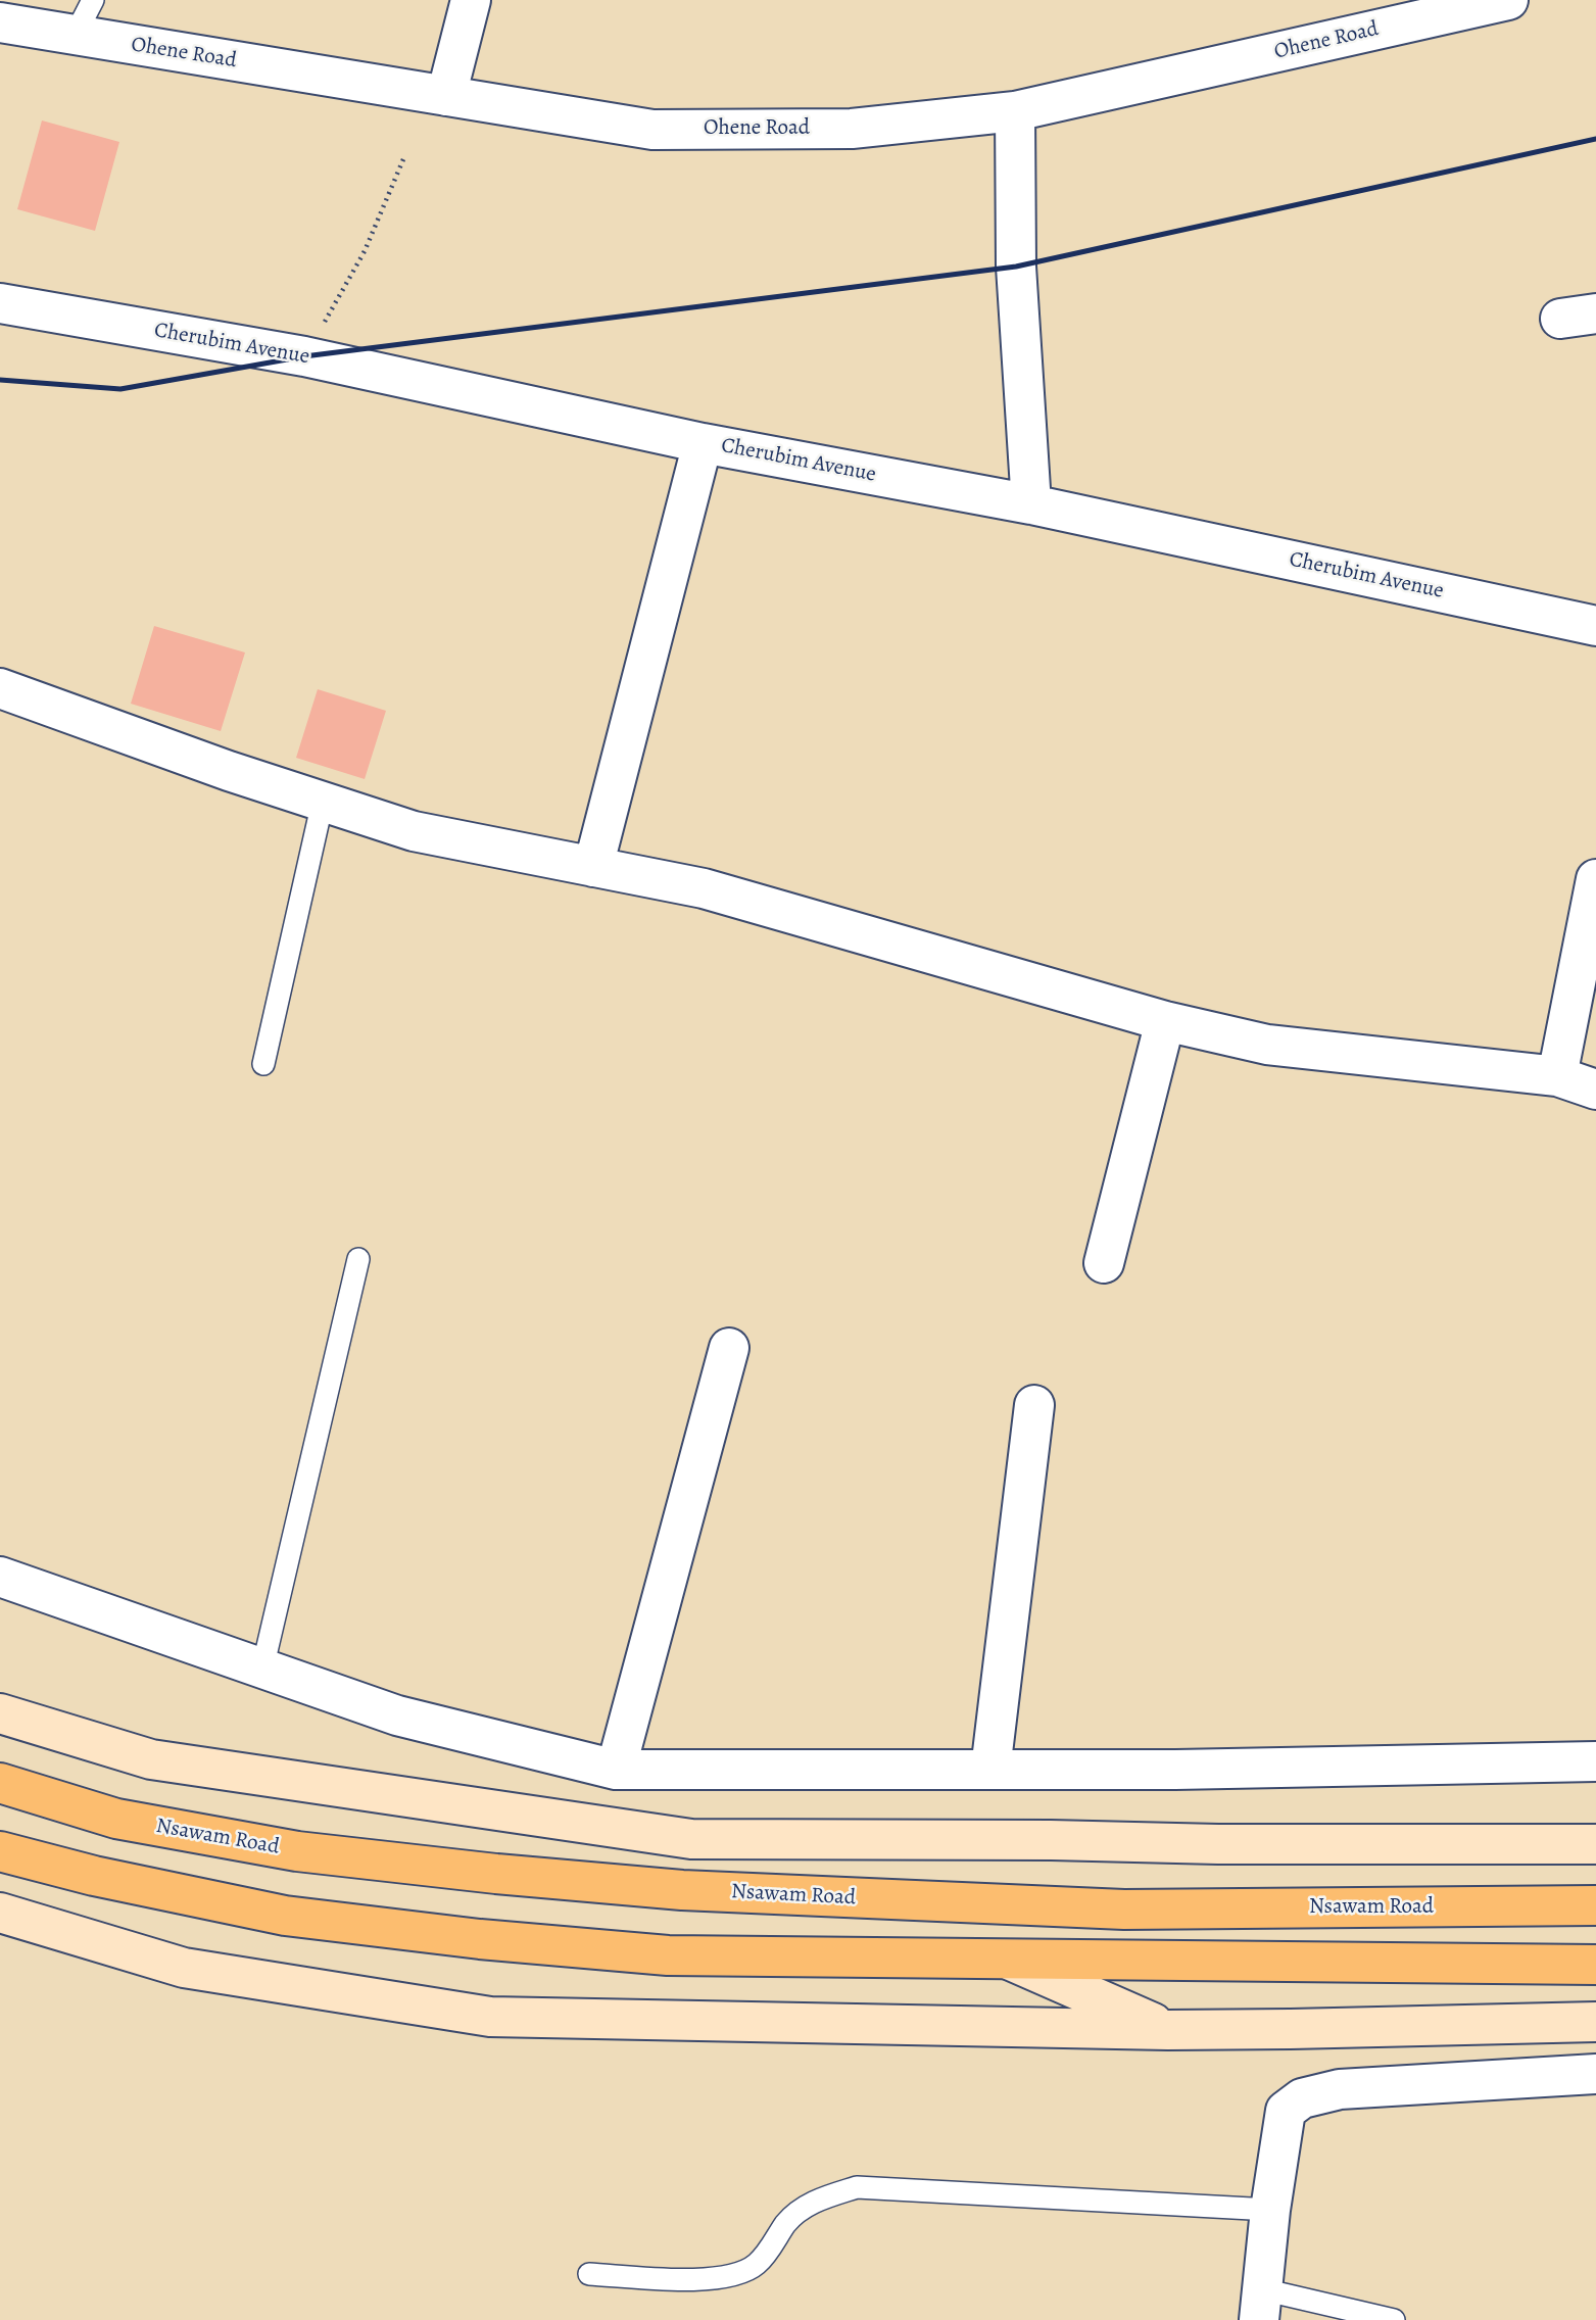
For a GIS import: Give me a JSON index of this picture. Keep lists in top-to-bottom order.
{
  "streets": {
    "highway": ["Nsawam Road"],
    "street": ["Ohene Road", "Cherubim Avenue"]
  }
}
